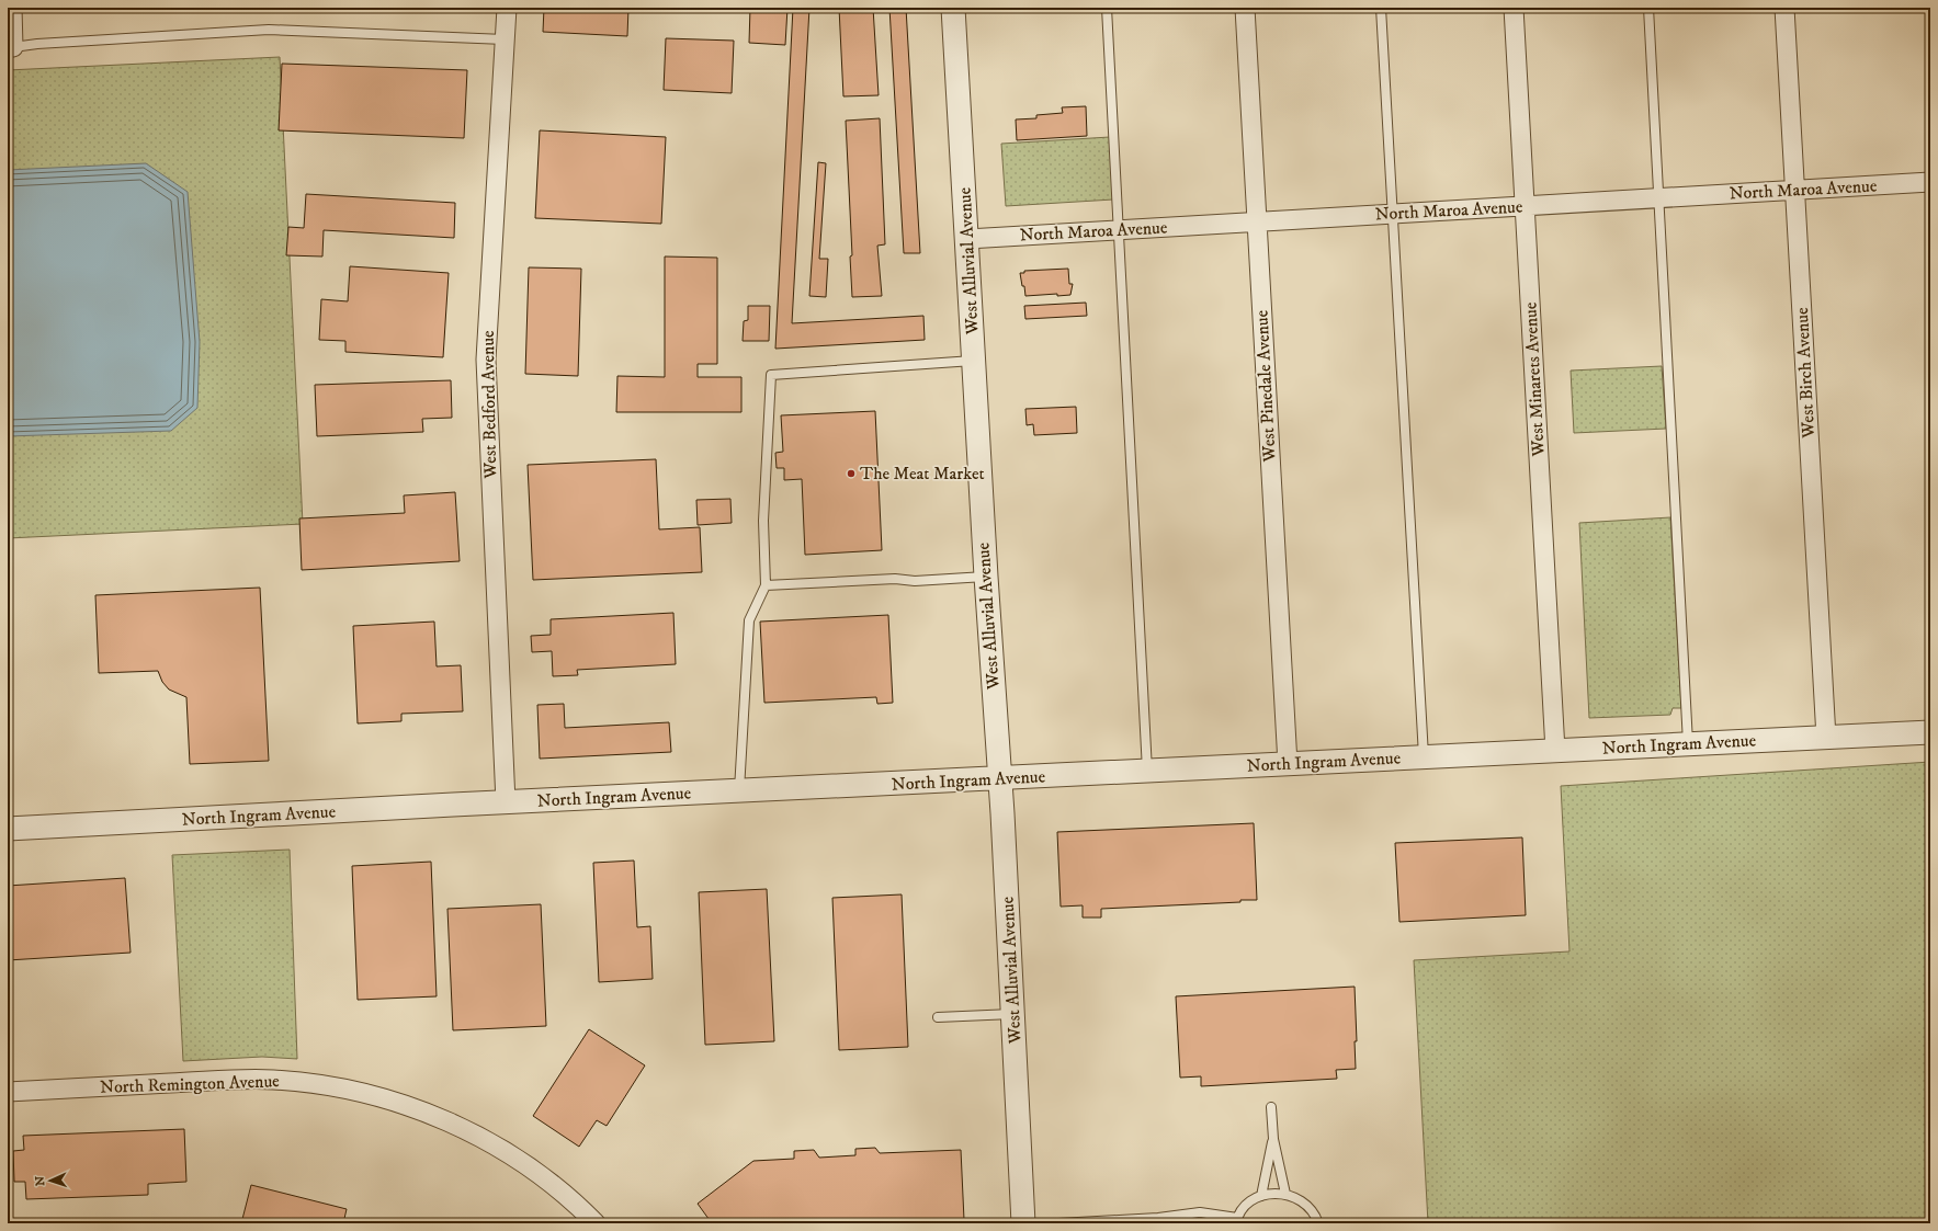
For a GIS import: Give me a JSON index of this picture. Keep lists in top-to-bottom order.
{
  "streets": {
    "street": [
      "North Maroa Avenue",
      "West Alluvial Avenue",
      "West Birch Avenue",
      "West Minarets Avenue",
      "West Pinedale Avenue",
      "West Bedford Avenue",
      "North Ingram Avenue",
      "North Remington Avenue"
    ]
  },
  "crossings": [
    ["North Maroa Avenue", "West Alluvial Avenue"],
    ["North Maroa Avenue", "West Birch Avenue"],
    ["North Maroa Avenue", "West Minarets Avenue"],
    ["North Maroa Avenue", "West Pinedale Avenue"],
    ["West Alluvial Avenue", "North Ingram Avenue"],
    ["West Birch Avenue", "North Ingram Avenue"],
    ["West Minarets Avenue", "North Ingram Avenue"],
    ["West Pinedale Avenue", "North Ingram Avenue"],
    ["West Bedford Avenue", "North Ingram Avenue"]
  ],
  "places": ["The Meat Market"],
  "north": "left"
}
